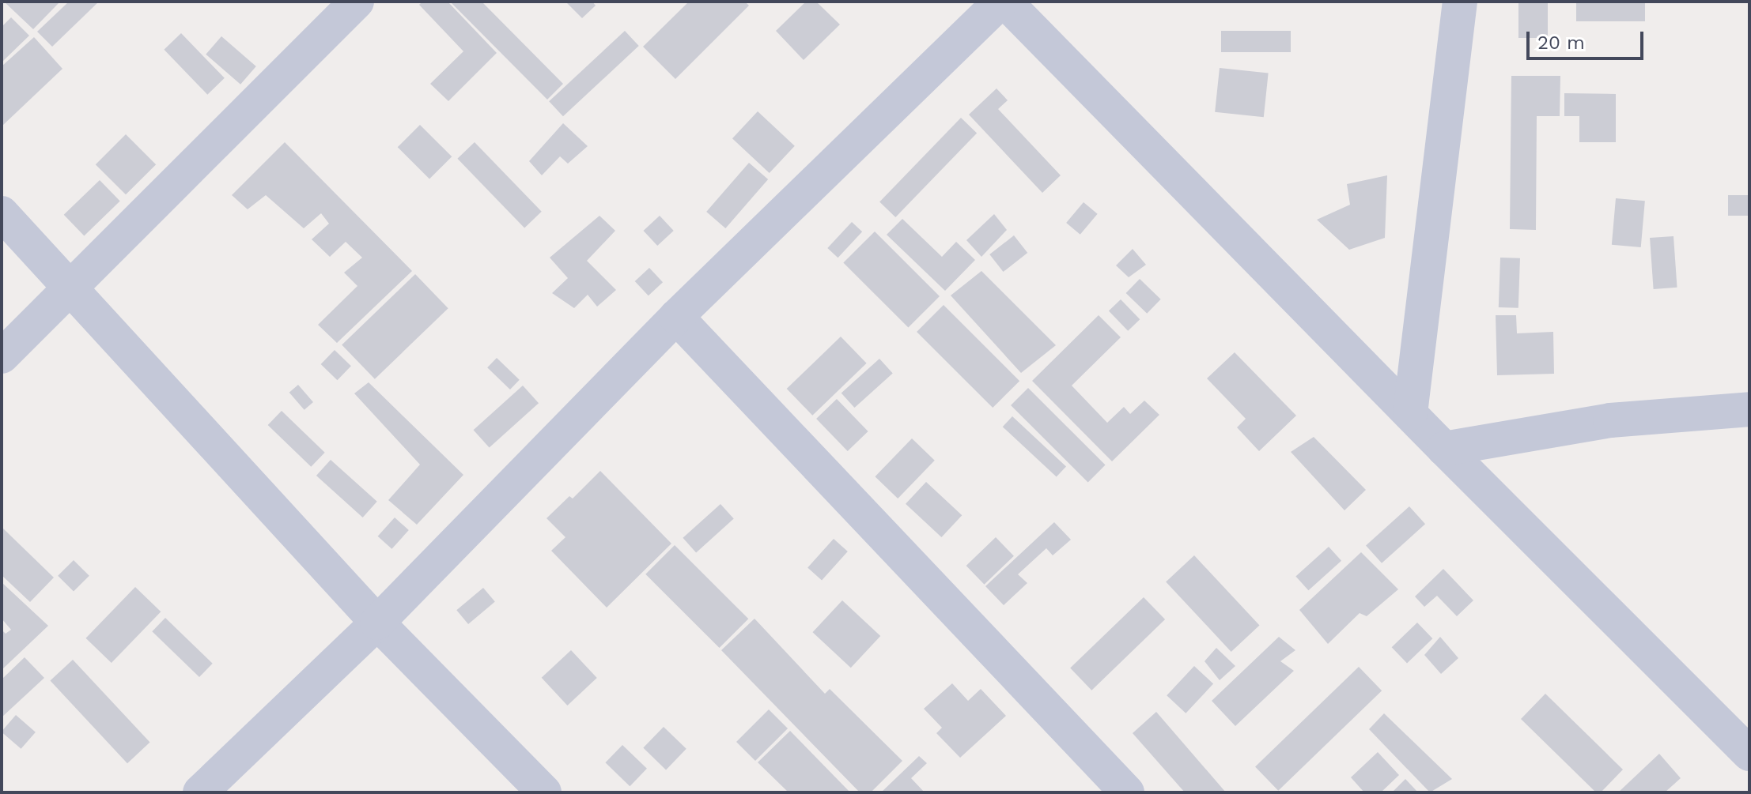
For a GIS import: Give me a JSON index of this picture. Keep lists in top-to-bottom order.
{
  "scale_bar": "20 m"
}
